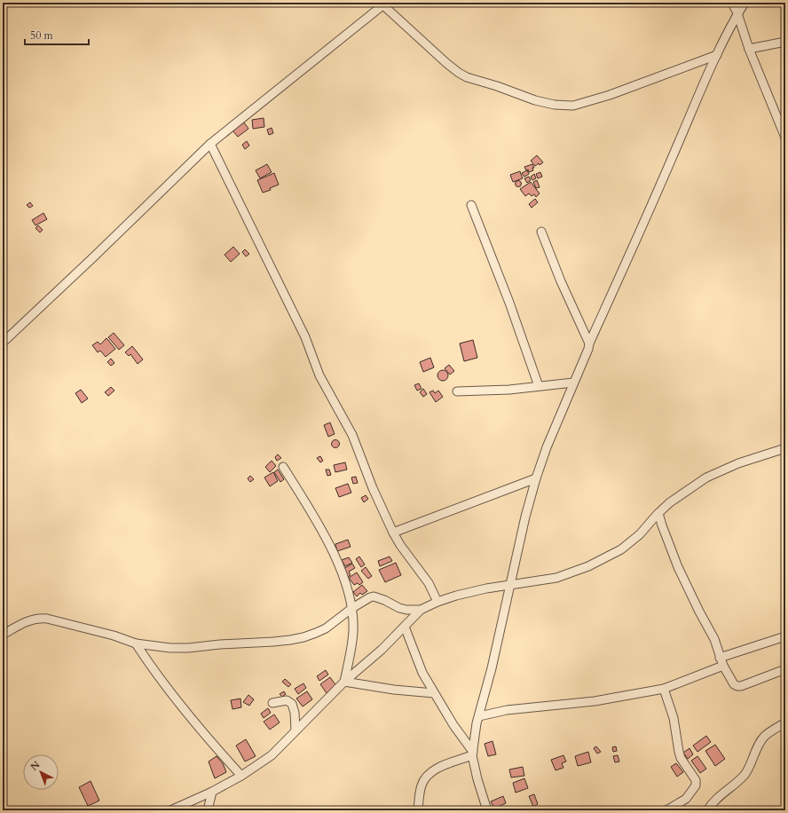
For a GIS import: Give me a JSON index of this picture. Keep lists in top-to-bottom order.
{
  "scale_bar": "50 m",
  "north": "top left"
}
